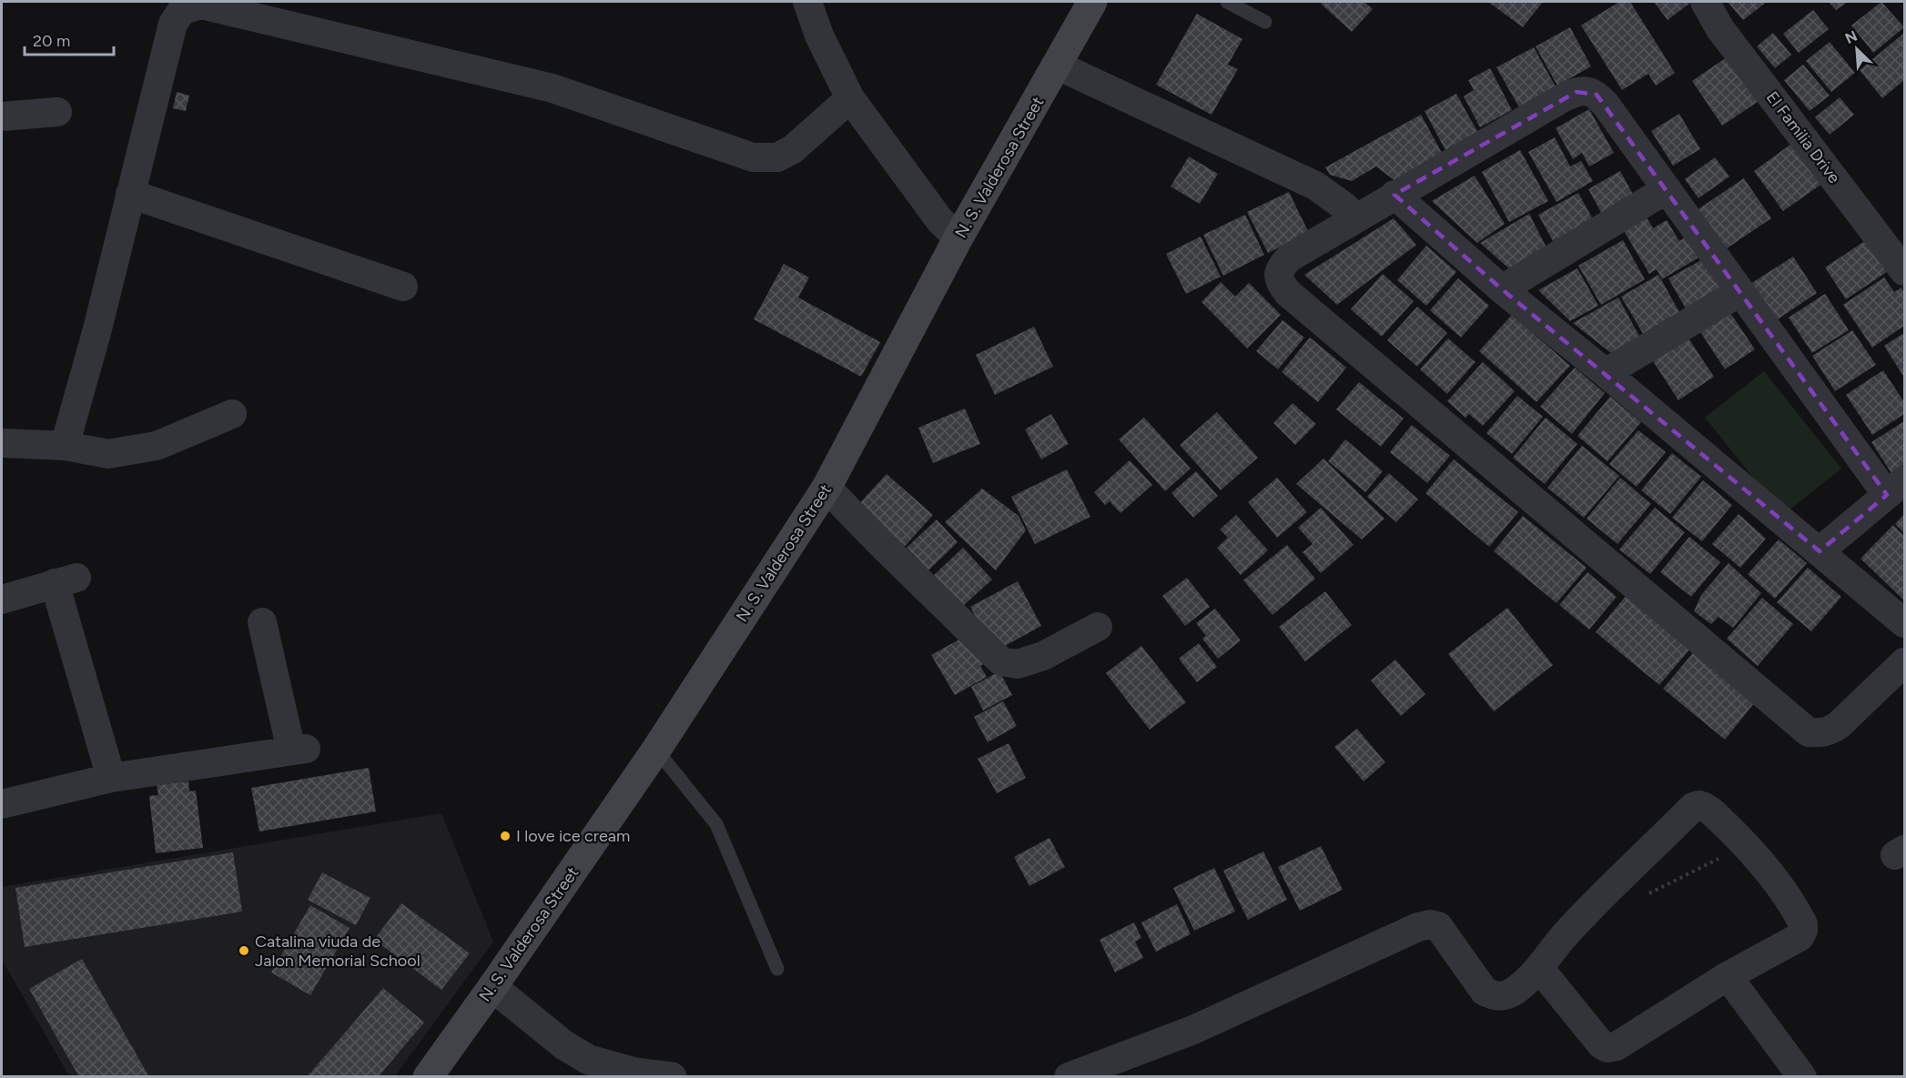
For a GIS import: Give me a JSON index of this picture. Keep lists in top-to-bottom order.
{
  "streets": {
    "main road": ["N. S. Valderosa Street"],
    "street": ["El Familia Drive"]
  },
  "places": ["I love ice cream", "Catalina viuda de Jalon Memorial School"],
  "scale_bar": "20 m",
  "north": "top left"
}
